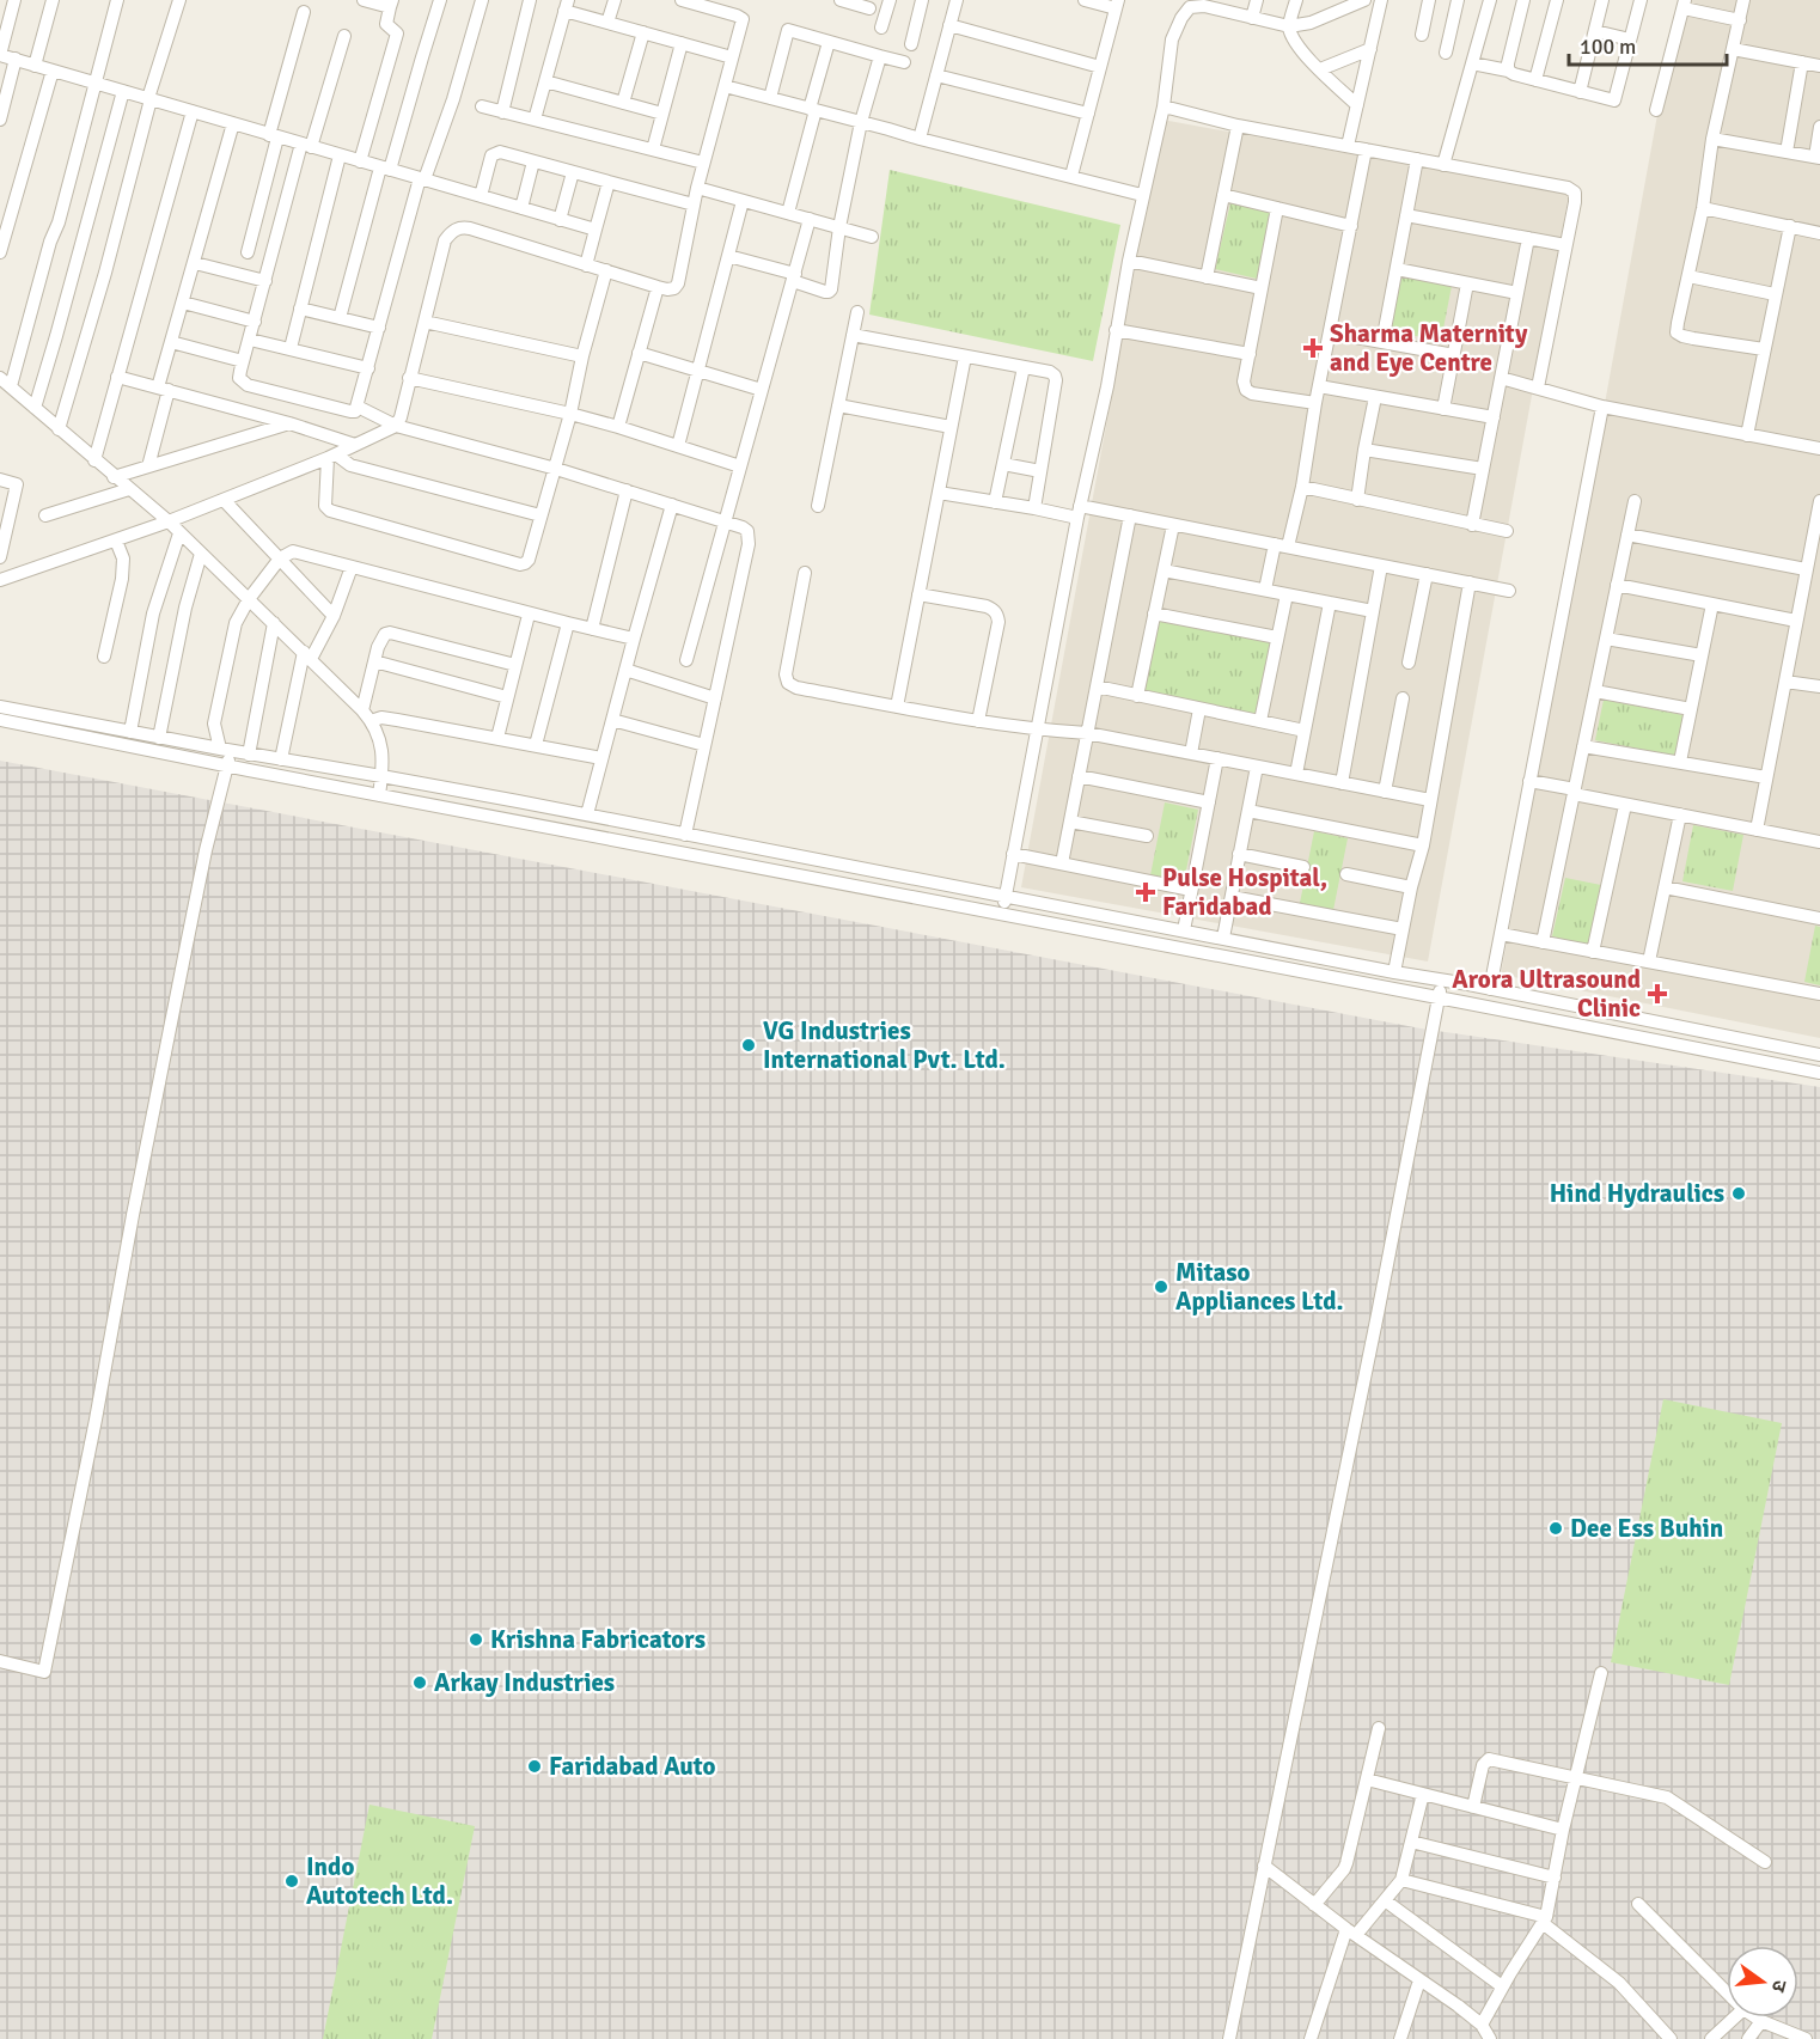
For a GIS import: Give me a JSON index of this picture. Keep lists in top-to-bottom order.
{
  "places": {
    "health": ["Sharma Maternity and Eye Centre", "Pulse Hospital, Faridabad", "Arora Ultrasound Clinic"],
    "other": [
      "VG Industries International Pvt. Ltd.",
      "Hind Hydraulics",
      "Mitaso Appliances Ltd.",
      "Dee Ess Buhin",
      "Krishna Fabricators",
      "Arkay Industries",
      "Faridabad Auto",
      "Indo Autotech Ltd."
    ]
  },
  "scale_bar": "100 m",
  "north": "right"
}
